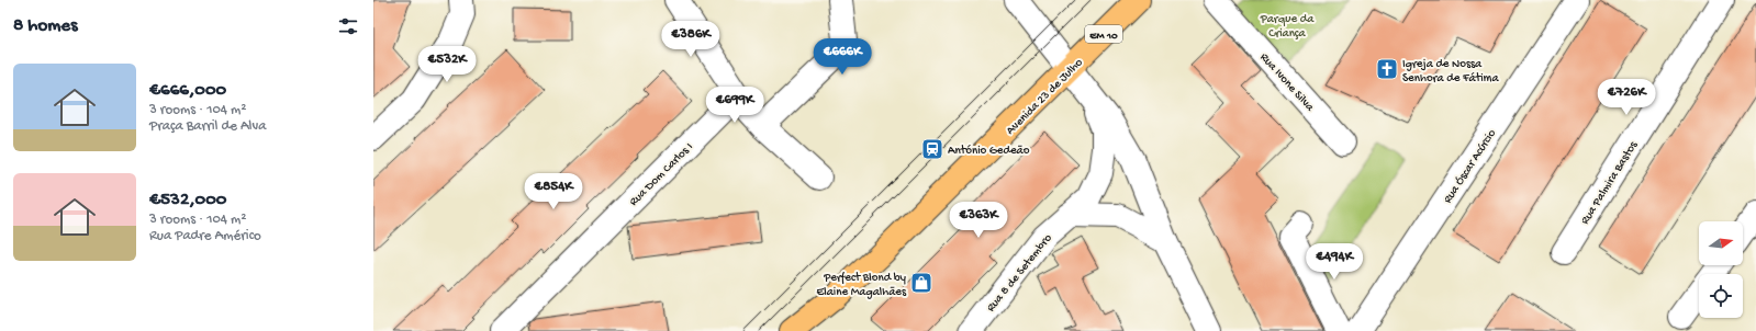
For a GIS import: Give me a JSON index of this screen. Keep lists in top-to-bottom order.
{
  "streets": {
    "main road": ["EM 10", "Avenida 23 de Julho"],
    "street": [
      "Rua Ivone Silva",
      "Rua Óscar Acúrcio",
      "Rua Dom Carlos I",
      "Rua Palmira Bastos",
      "Rua 8 de Setembro"
    ]
  },
  "parks": ["Parque da Criança"],
  "places": {
    "church": ["Igreja de Nossa Senhora de Fátima"],
    "station": ["António Gedeão"],
    "shop": ["Perfect Blond by Elaine Magalhães"]
  },
  "north": "right",
  "page": {
    "heading": "8 homes",
    "price": [
      "€386K",
      "€666K",
      "€532K",
      "€726K",
      "€699K",
      "€854K",
      "€363K",
      "€494K"
    ],
    "list": [
      {
        "name": "€666,000",
        "note": "3 rooms · 104 m² · Praça Barril de Alva"
      },
      {
        "name": "€532,000",
        "note": "3 rooms · 104 m² · Rua Padre Américo"
      }
    ]
  }
}
